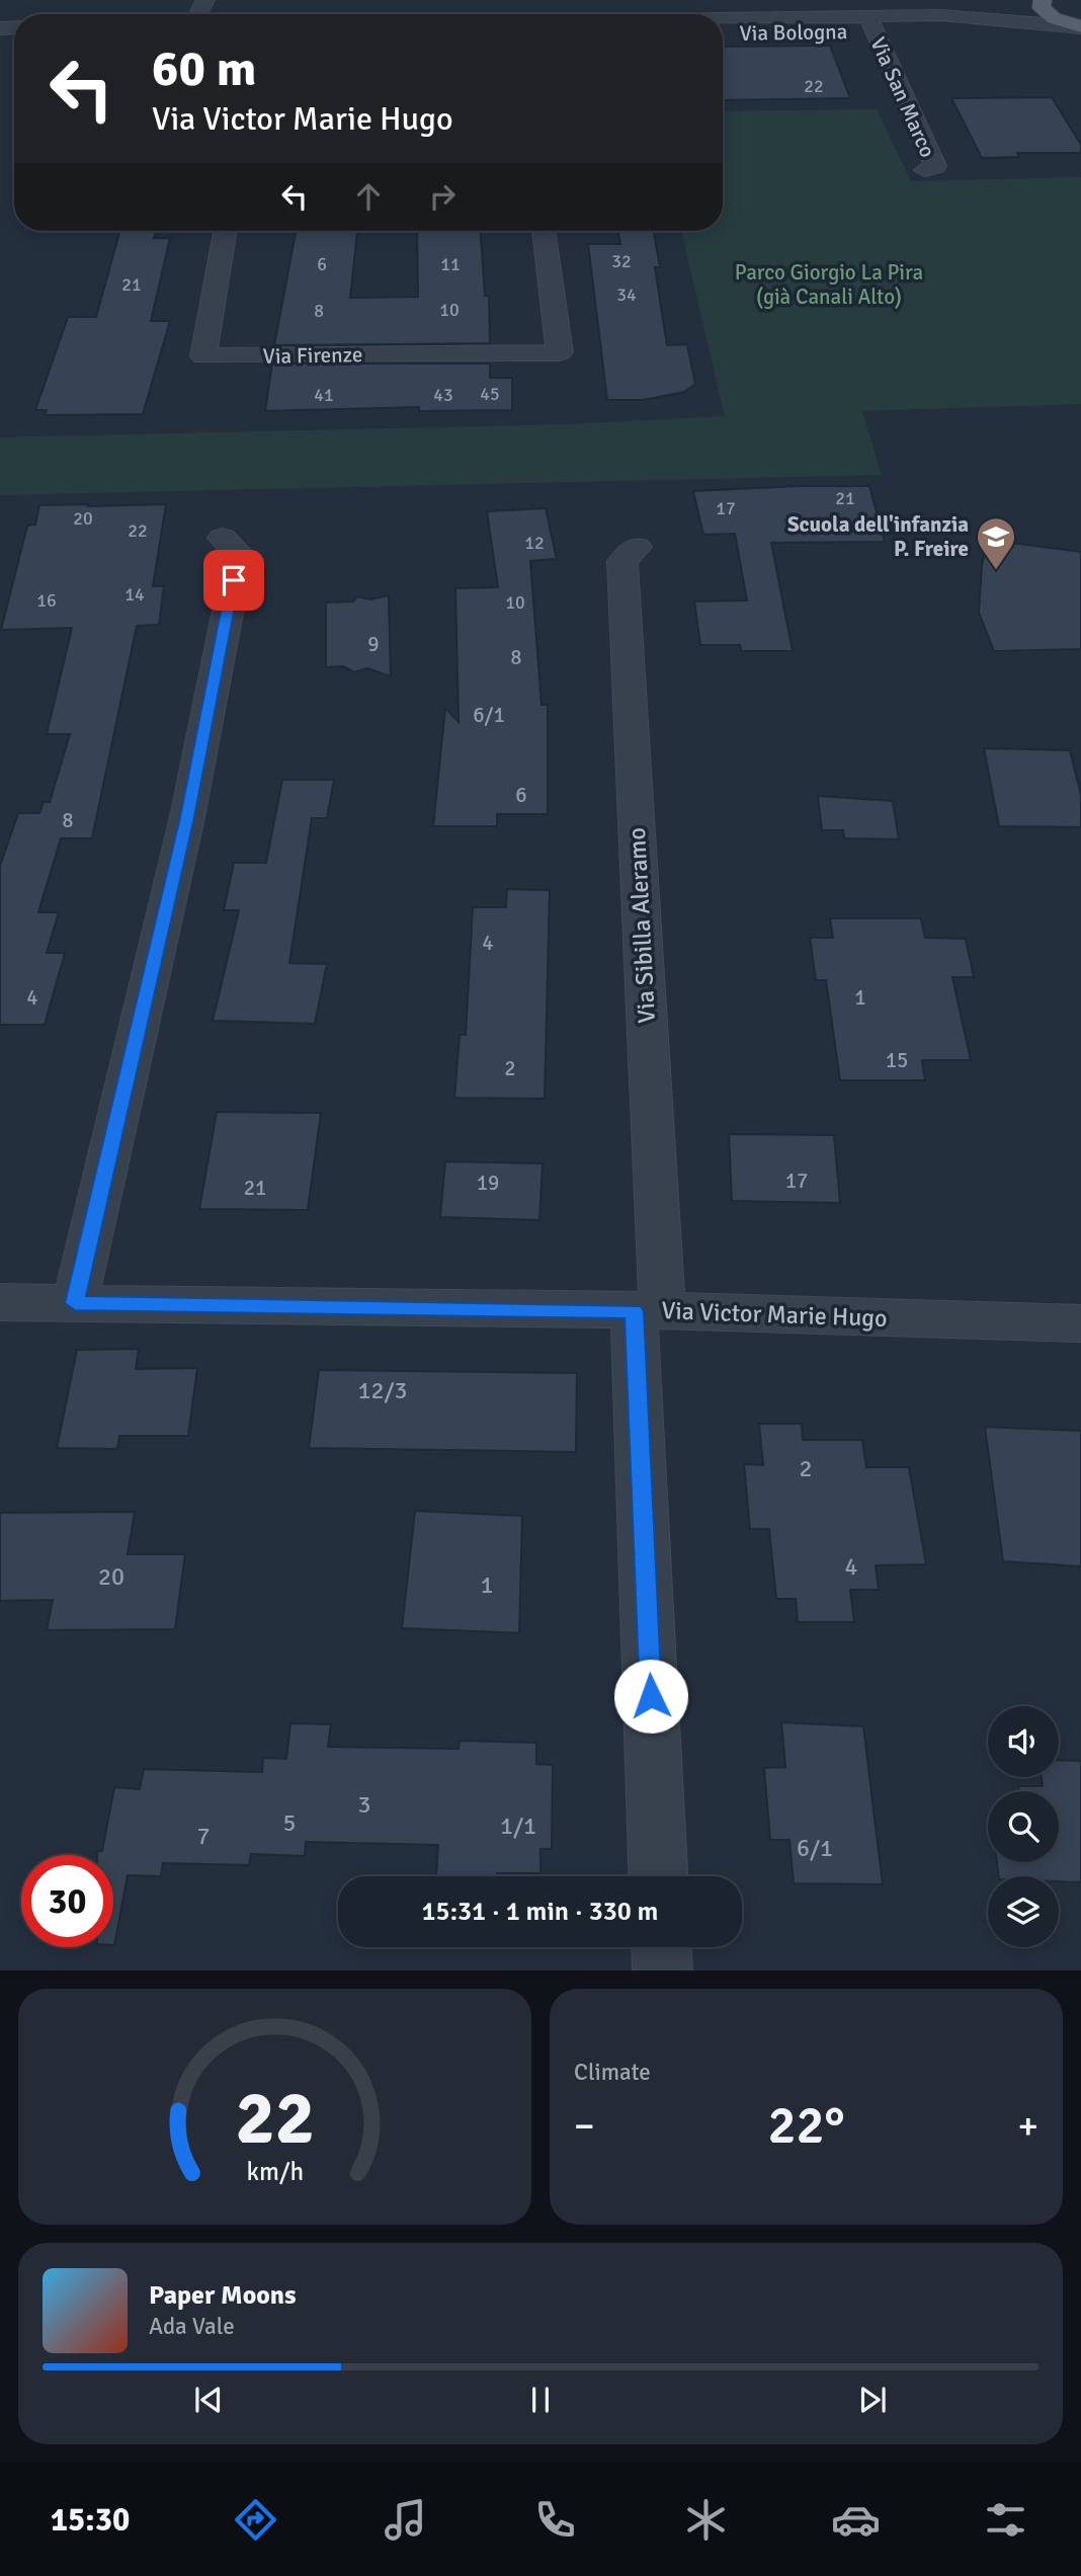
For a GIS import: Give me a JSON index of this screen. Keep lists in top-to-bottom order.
{
  "streets": {
    "street": [
      "Via Bologna",
      "Via San Marco",
      "Via Firenze",
      "Via Sibilla Aleramo",
      "Via Victor Marie Hugo"
    ]
  },
  "crossings": [
    ["Via Bologna", "Via San Marco"],
    ["Via Sibilla Aleramo", "Via Victor Marie Hugo"]
  ],
  "parks": ["Parco Giorgio La Pira (già Canali Alto)"],
  "places": {
    "school or university": ["Scuola dell'infanzia P. Freire"]
  },
  "house_numbers": [
    "22",
    "32",
    "6",
    "11",
    "21",
    "34",
    "10",
    "8",
    "45",
    "41",
    "43",
    "21",
    "17",
    "20",
    "22",
    "12",
    "14",
    "16",
    "10",
    "9",
    "8",
    "6/1",
    "6",
    "8",
    "4",
    "4",
    "1",
    "15",
    "2",
    "17",
    "19",
    "21",
    "12/3",
    "2",
    "4",
    "20",
    "1",
    "3",
    "5",
    "1/1",
    "7",
    "6/1"
  ],
  "page": {
    "turn": ["60 m", "Via Victor Marie Hugo"],
    "limit": "30",
    "trip": "15:31 · 1 min · 330 m",
    "tile": "Climate",
    "heat": ["−", "22°", "+"],
    "song": ["Paper Moons", "Ada Vale"],
    "tabs": "15:30",
    "gauge": ["22", "km/h"]
  }
}
